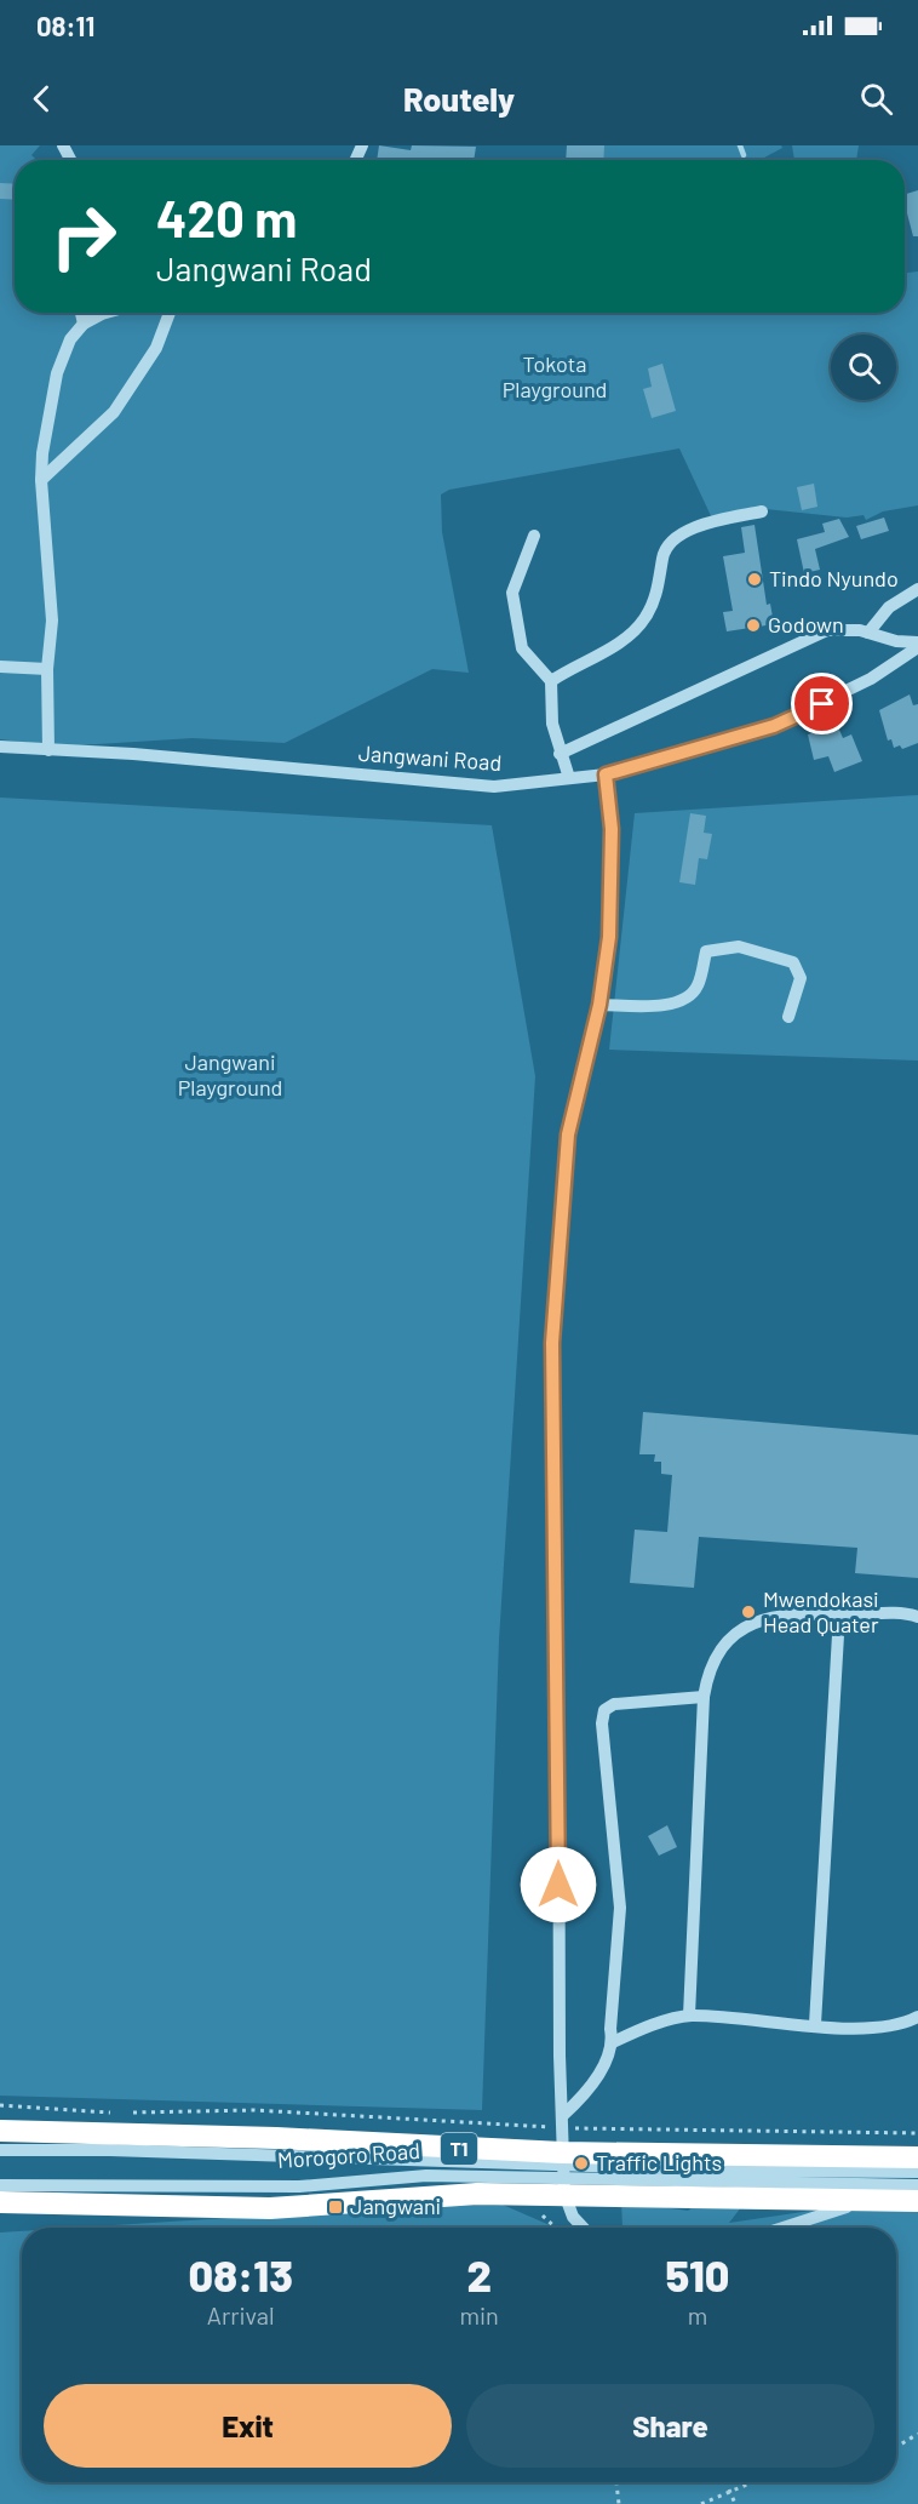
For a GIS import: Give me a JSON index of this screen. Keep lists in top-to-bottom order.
{
  "streets": {
    "highway": ["T1", "Morogoro Road"],
    "street": ["Jangwani Road"]
  },
  "parks": ["Tokota Playground", "Jangwani Playground"],
  "places": {
    "other": [
      "Tindo Nyundo",
      "Godown",
      "Mwendokasi Head Quater",
      "Traffic Lights"
    ],
    "transit": ["Jangwani"]
  },
  "page": {
    "status": "08:11",
    "header": "Routely",
    "turn": ["420 m", "Jangwani Road"],
    "eta": [
      "08:13",
      "Arrival",
      "2",
      "min",
      "510",
      "m"
    ],
    "buttons": ["Exit", "Share"]
  }
}
